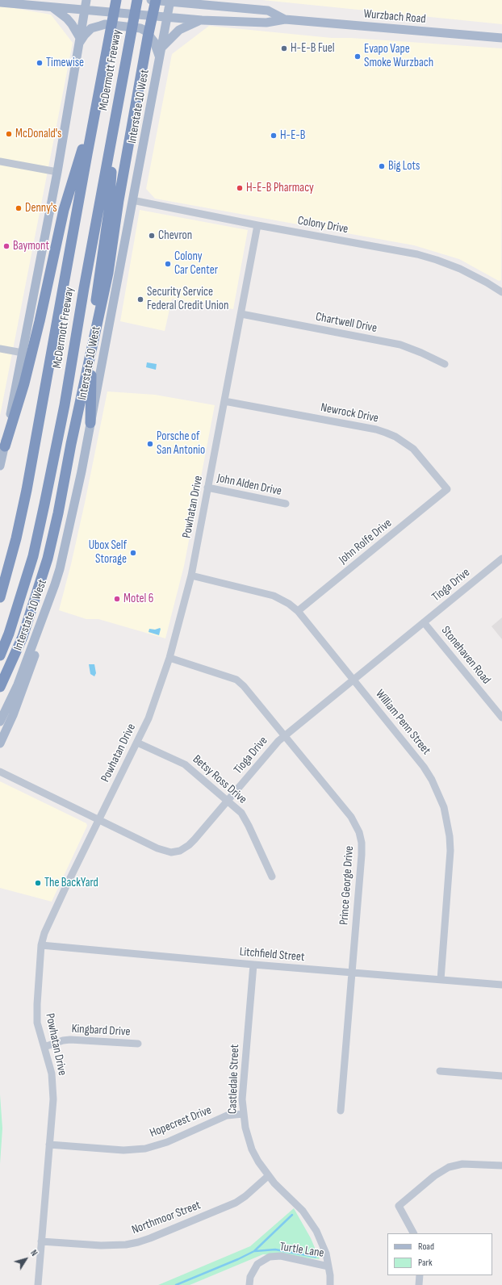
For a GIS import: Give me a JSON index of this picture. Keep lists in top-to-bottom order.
{
  "streets": {
    "highway": ["McDermott Freeway"],
    "main road": ["Wurzbach Road", "Interstate 10 West"],
    "street": [
      "Colony Drive",
      "Chartwell Drive",
      "Newrock Drive",
      "John Alden Drive",
      "Powhatan Drive",
      "John Rolfe Drive",
      "Tioga Drive",
      "Stonehaven Road",
      "William Penn Street",
      "Betsy Ross Drive",
      "Prince George Drive",
      "Litchfield Street",
      "Kingbard Drive",
      "Castledale Street",
      "Hopecrest Drive",
      "Northmoor Street",
      "Turtle Lane"
    ]
  },
  "crossings": [
    ["Wurzbach Road", "Interstate 10 West"],
    ["Interstate 10 West", "Colony Drive"],
    ["Colony Drive", "Powhatan Drive"],
    ["Chartwell Drive", "Powhatan Drive"],
    ["Newrock Drive", "Powhatan Drive"],
    ["Newrock Drive", "John Rolfe Drive"],
    ["John Alden Drive", "Powhatan Drive"],
    ["Powhatan Drive", "Tioga Drive"],
    ["Powhatan Drive", "William Penn Street"],
    ["Powhatan Drive", "Betsy Ross Drive"],
    ["Powhatan Drive", "Prince George Drive"],
    ["Powhatan Drive", "Litchfield Street"],
    ["Powhatan Drive", "Kingbard Drive"],
    ["Powhatan Drive", "Hopecrest Drive"],
    ["Powhatan Drive", "Northmoor Street"],
    ["John Rolfe Drive", "William Penn Street"],
    ["Tioga Drive", "Stonehaven Road"],
    ["Tioga Drive", "William Penn Street"],
    ["Tioga Drive", "Betsy Ross Drive"],
    ["Tioga Drive", "Prince George Drive"],
    ["William Penn Street", "Litchfield Street"],
    ["Prince George Drive", "Litchfield Street"],
    ["Litchfield Street", "Castledale Street"],
    ["Castledale Street", "Hopecrest Drive"],
    ["Castledale Street", "Northmoor Street"],
    ["Castledale Street", "Turtle Lane"]
  ],
  "places": [
    "H-E-B Fuel",
    "Evapo Vape Smoke Wurzbach",
    "Timewise",
    "McDonald's",
    "H-E-B",
    "Big Lots",
    "H-E-B Pharmacy",
    "Denny's",
    "Chevron",
    "Baymont",
    "Colony Car Center",
    "Security Service Federal Credit Union",
    "Porsche of San Antonio",
    "Ubox Self Storage",
    "Motel 6",
    "The BackYard"
  ],
  "legend": ["Road", "Park"],
  "north": "top right"
}
